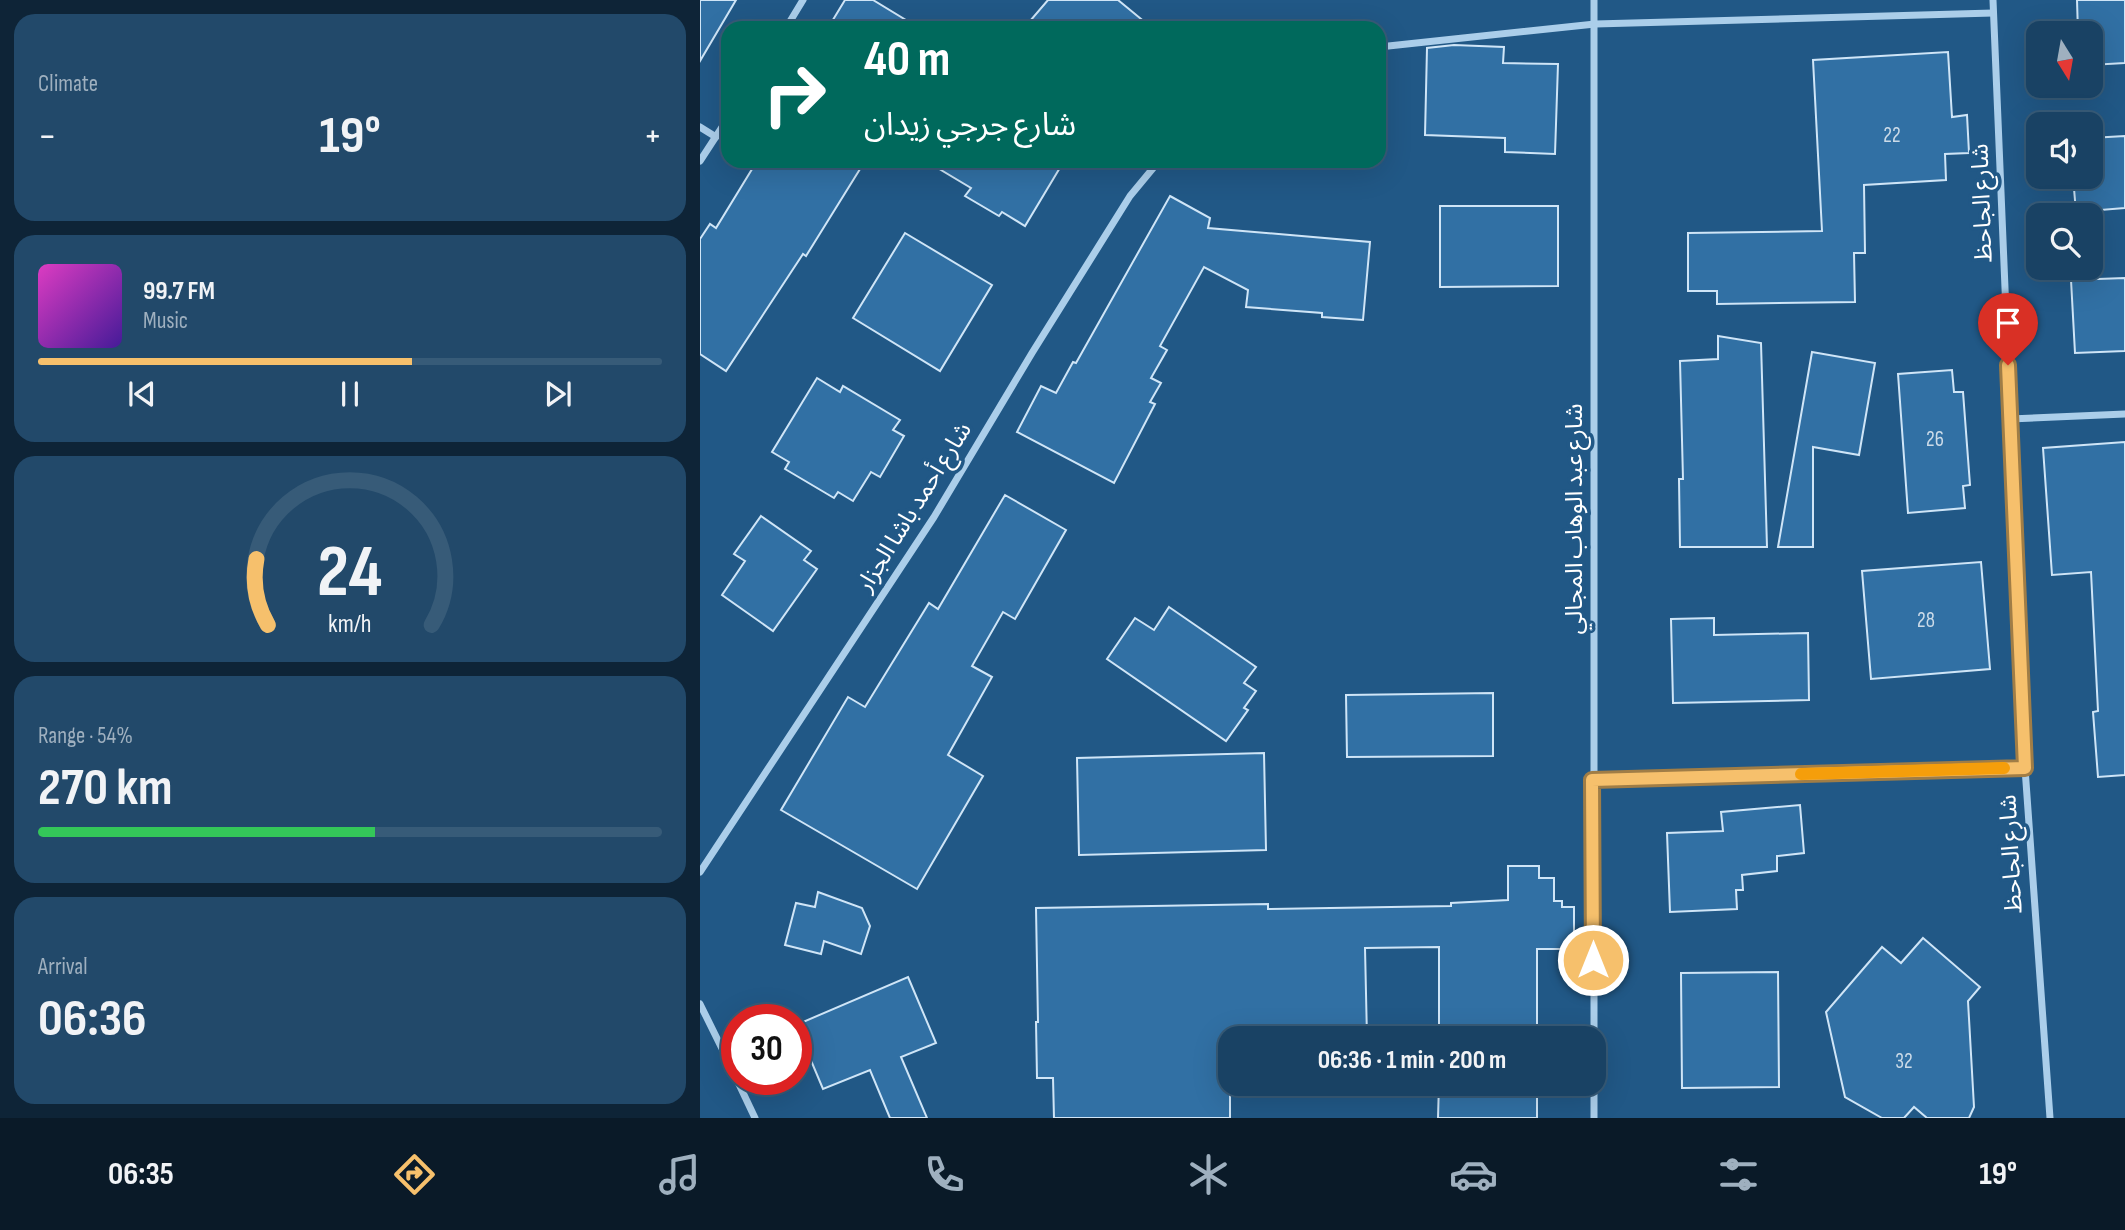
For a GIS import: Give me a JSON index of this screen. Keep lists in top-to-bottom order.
{
  "streets": {
    "street": ["شارع الجاحظ", "شارع أحمد باشا الجزار", "شارع عبد الوهاب المجالي"]
  },
  "house_numbers": [
    "22",
    "26",
    "28",
    "32"
  ],
  "north": "bottom",
  "page": {
    "tile": [
      "Climate",
      ["Range · 54%", "270 km"],
      ["Arrival", "06:36"]
    ],
    "turn": ["40 m", "شارع جرجي زيدان"],
    "heat": ["−", "19°", "+"],
    "song": ["99.7 FM", "Music"],
    "limit": "30",
    "trip": "06:36 · 1 min · 200 m",
    "tabs": ["06:35", "19°"],
    "gauge": ["24", "km/h"]
  }
}
